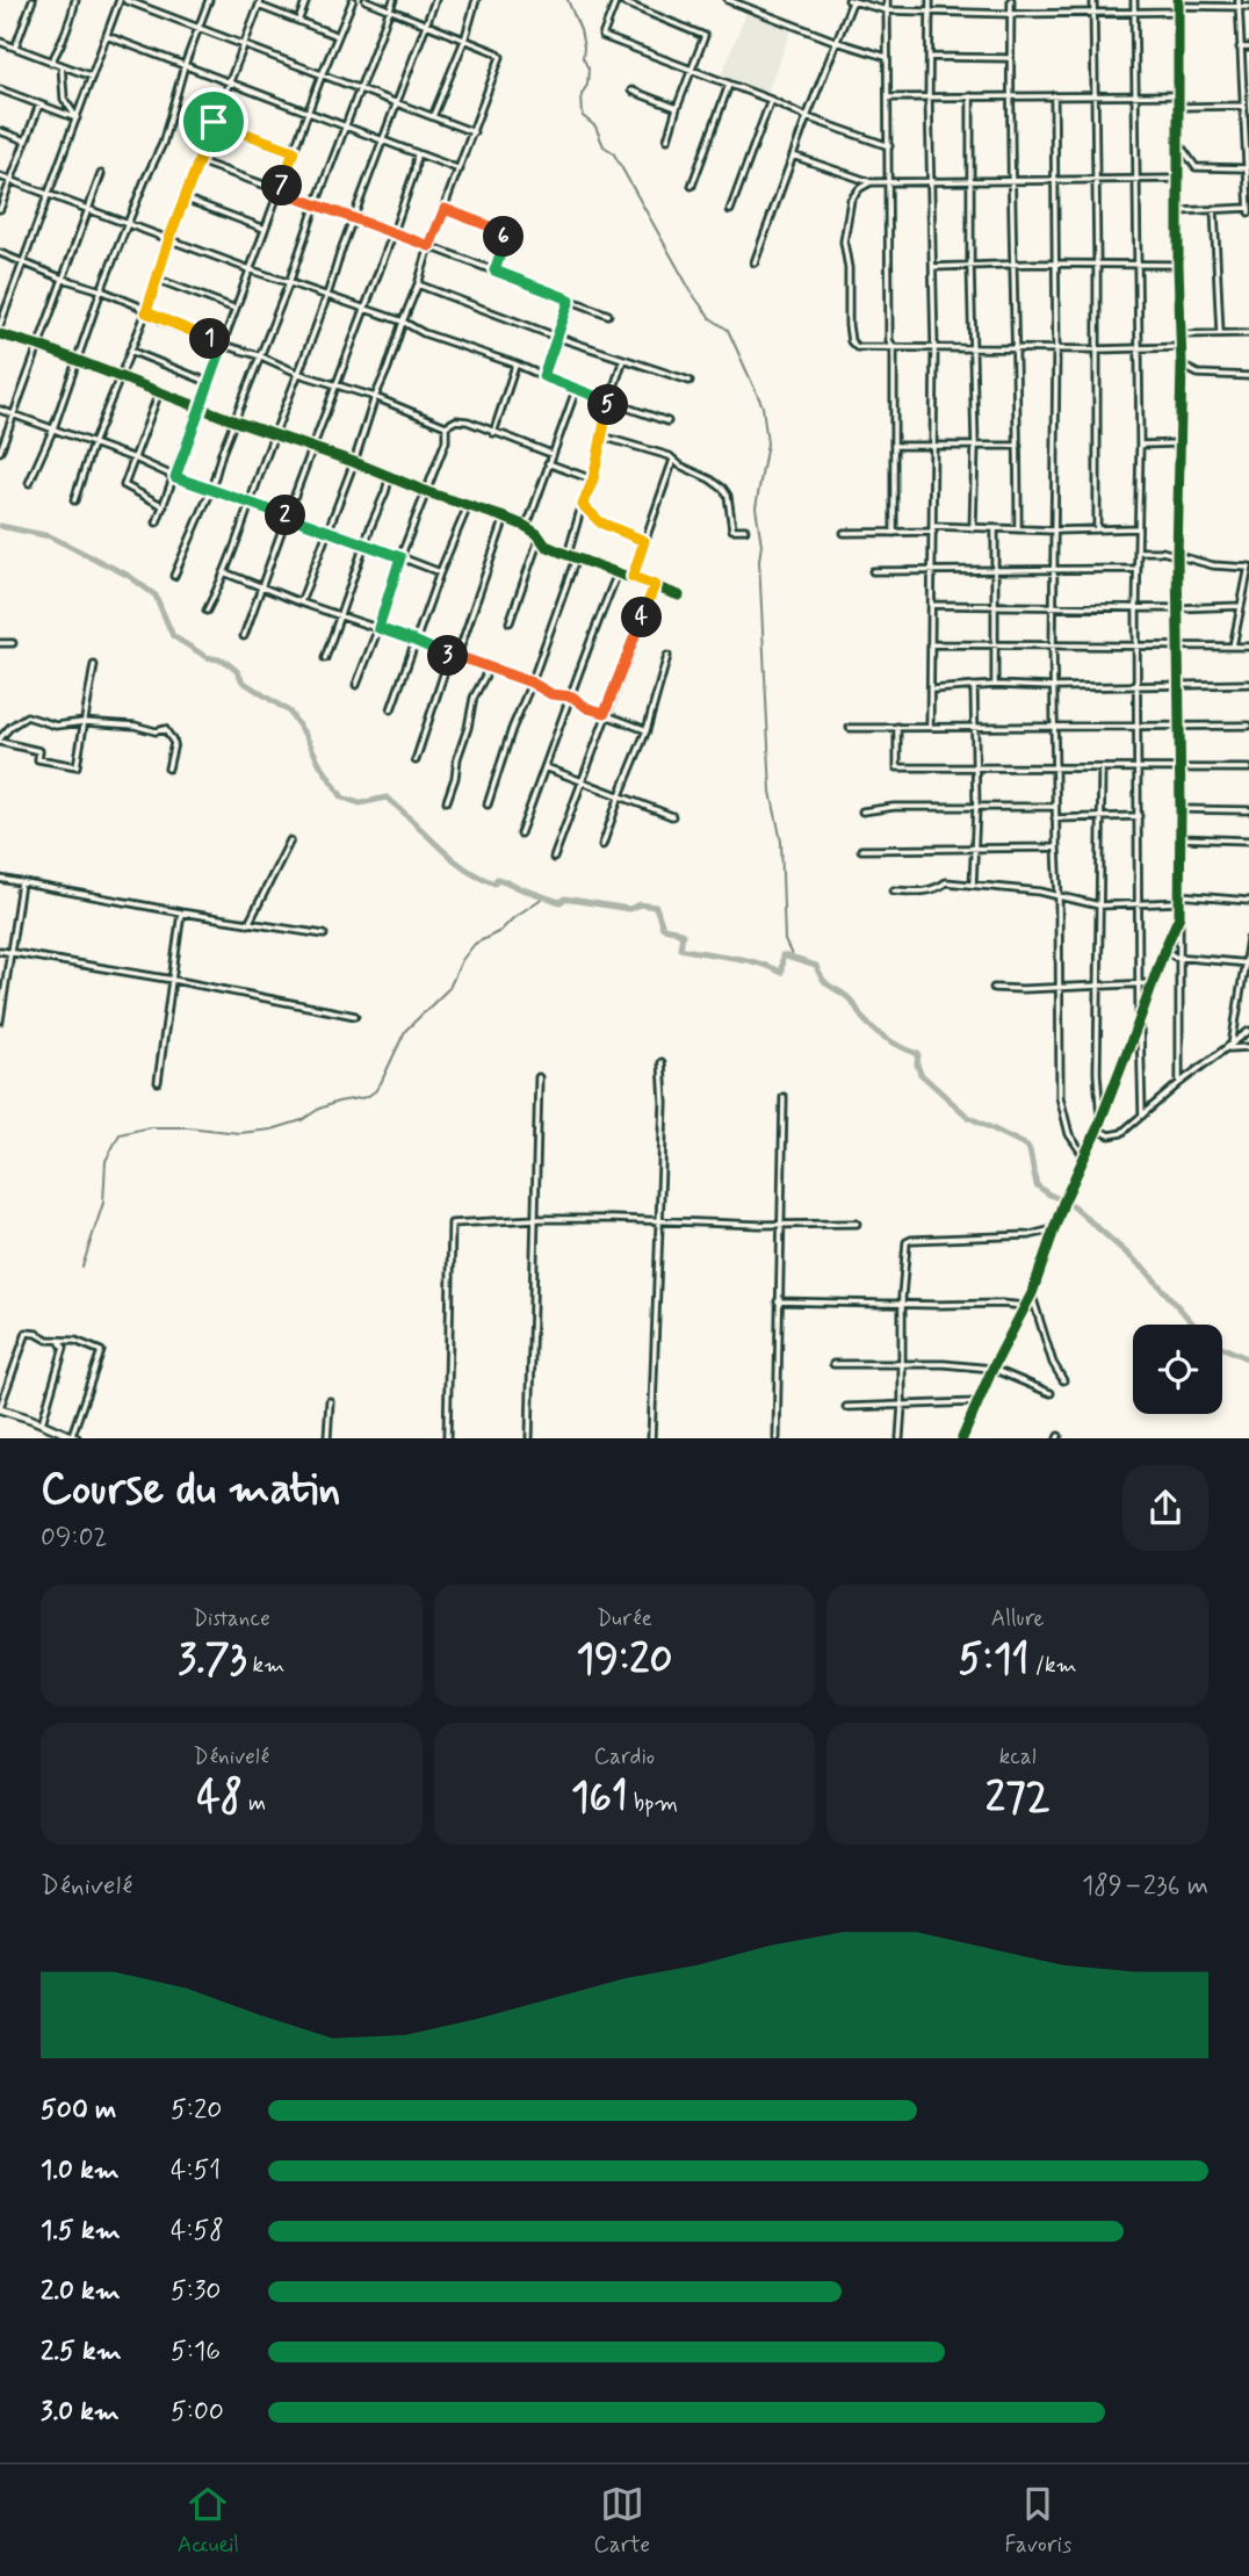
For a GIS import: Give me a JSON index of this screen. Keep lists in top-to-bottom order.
{
  "page": {
    "pins": [
      "7",
      "6",
      "1",
      "5",
      "2",
      "4",
      "3"
    ],
    "heading": ["Course du matin", "09:02"],
    "stats": [
      ["Distance", "3.73 km"],
      ["Durée", "19:20"],
      ["Allure", "5:11 /km"],
      ["Dénivelé", "48 m"],
      ["Cardio", "161 bpm"],
      ["kcal", "272"]
    ],
    "chart": ["Dénivelé", "189–236 m"],
    "list": [
      {
        "name": "500 m",
        "note": "5:20"
      },
      {
        "name": "1.0 km",
        "note": "4:51"
      },
      {
        "name": "1.5 km",
        "note": "4:58"
      },
      {
        "name": "2.0 km",
        "note": "5:30"
      },
      {
        "name": "2.5 km",
        "note": "5:16"
      },
      {
        "name": "3.0 km",
        "note": "5:00"
      }
    ],
    "tabs": ["Accueil", "Carte", "Favoris"]
  }
}
